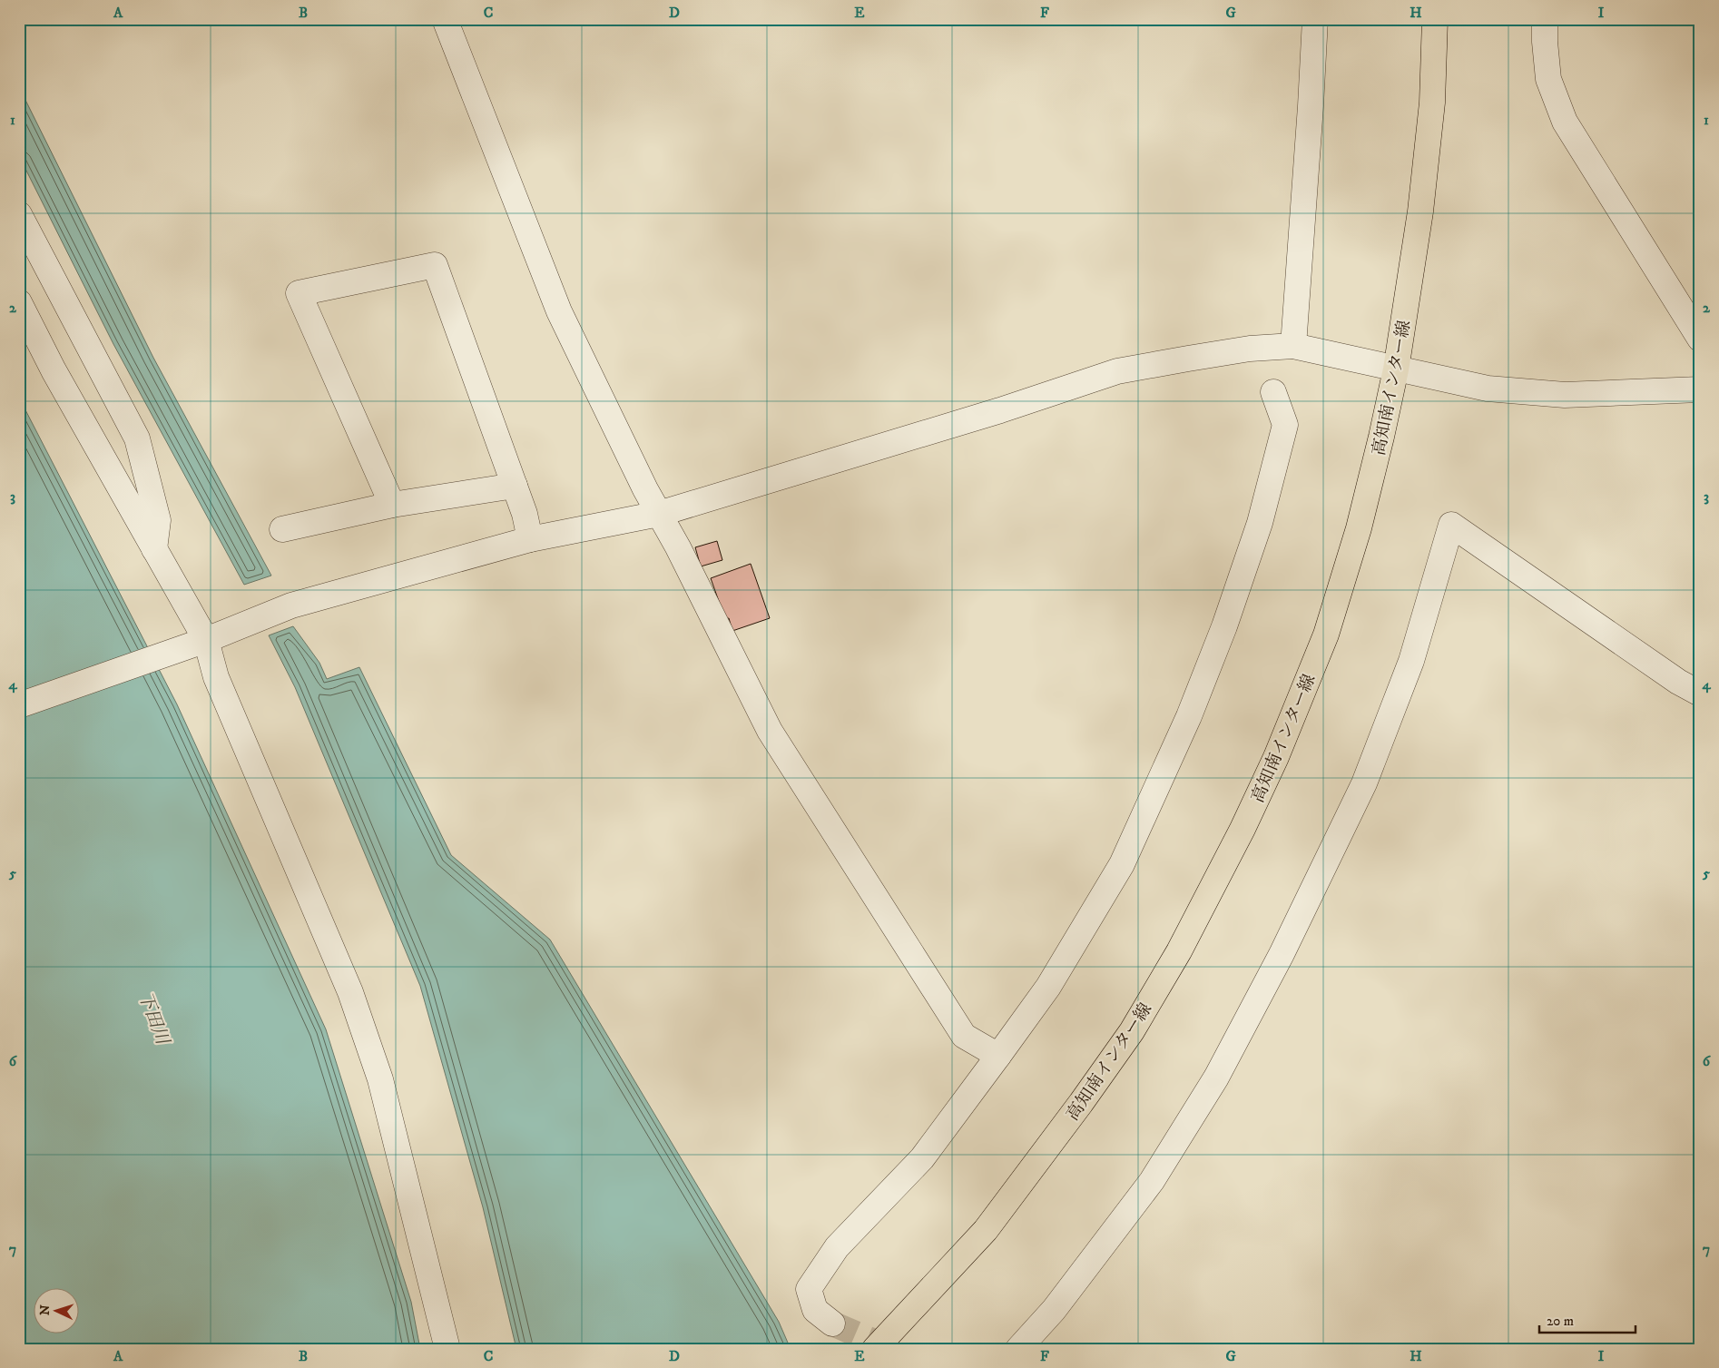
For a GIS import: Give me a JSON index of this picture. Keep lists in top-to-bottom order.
{
  "streets": {
    "main road": ["高知南インター線"]
  },
  "water": ["下田川"],
  "scale_bar": "20 m",
  "north": "left",
  "grid": {
    "columns": [
      "A",
      "B",
      "C",
      "D",
      "E",
      "F",
      "G",
      "H",
      "I"
    ],
    "rows": [
      "1",
      "2",
      "3",
      "4",
      "5",
      "6",
      "7"
    ]
  }
}
